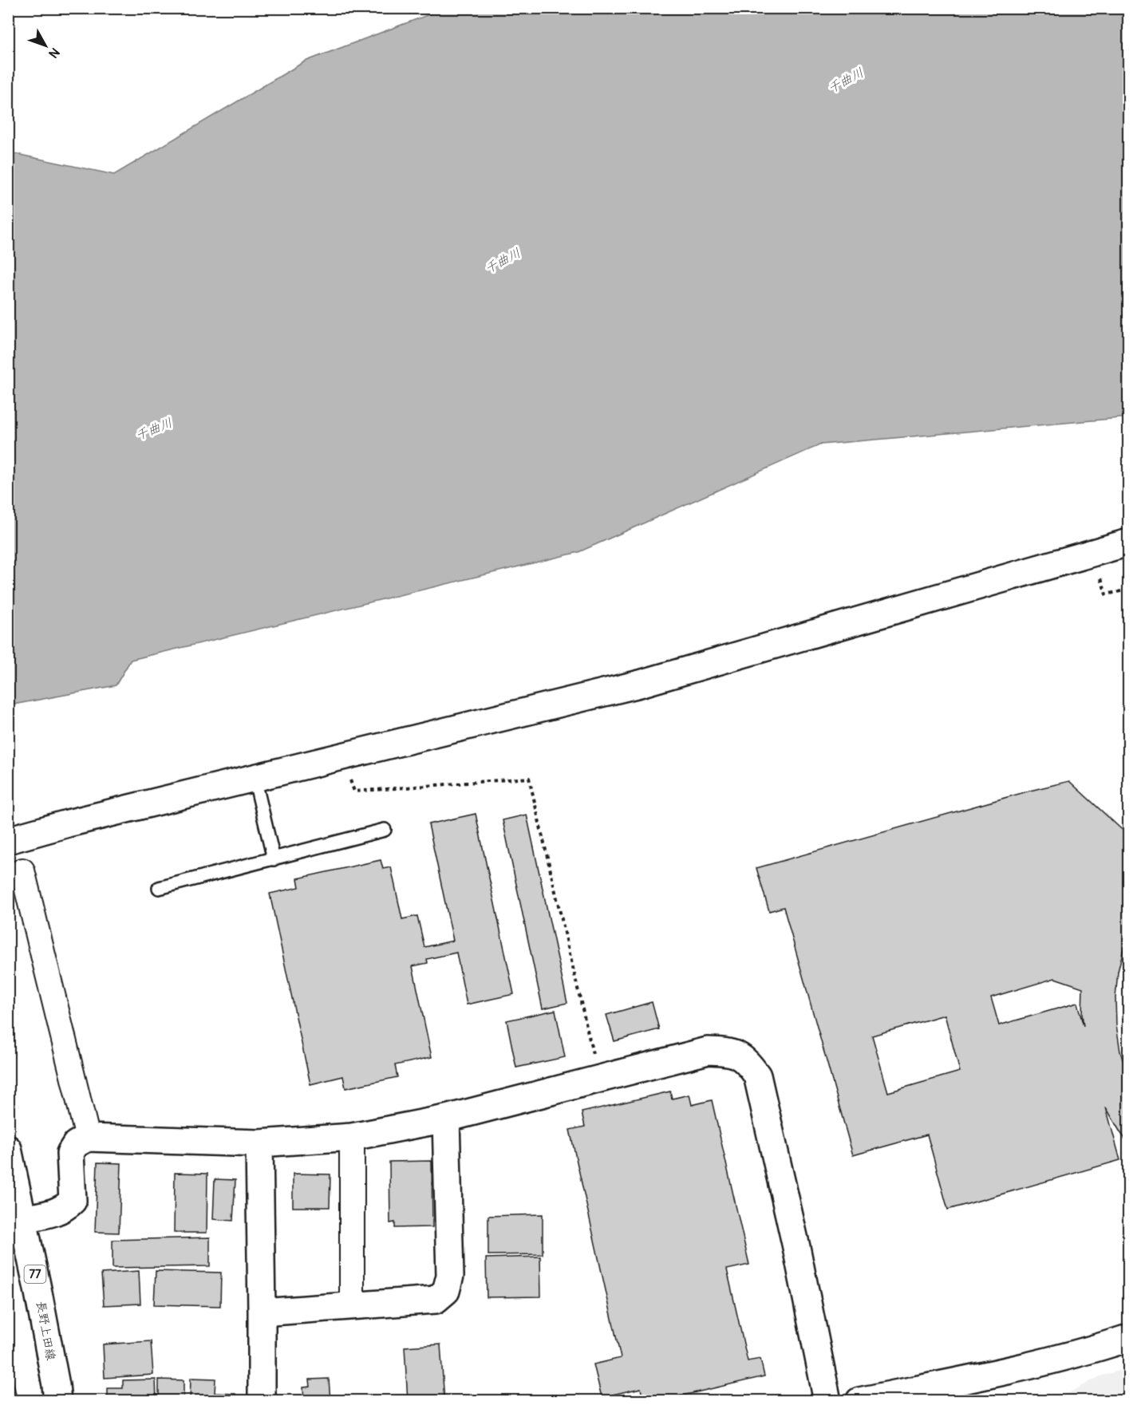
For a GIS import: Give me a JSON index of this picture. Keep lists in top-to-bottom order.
{
  "streets": {
    "street": ["77", "長野上田線"]
  },
  "water": ["千曲川"],
  "north": "bottom right"
}
